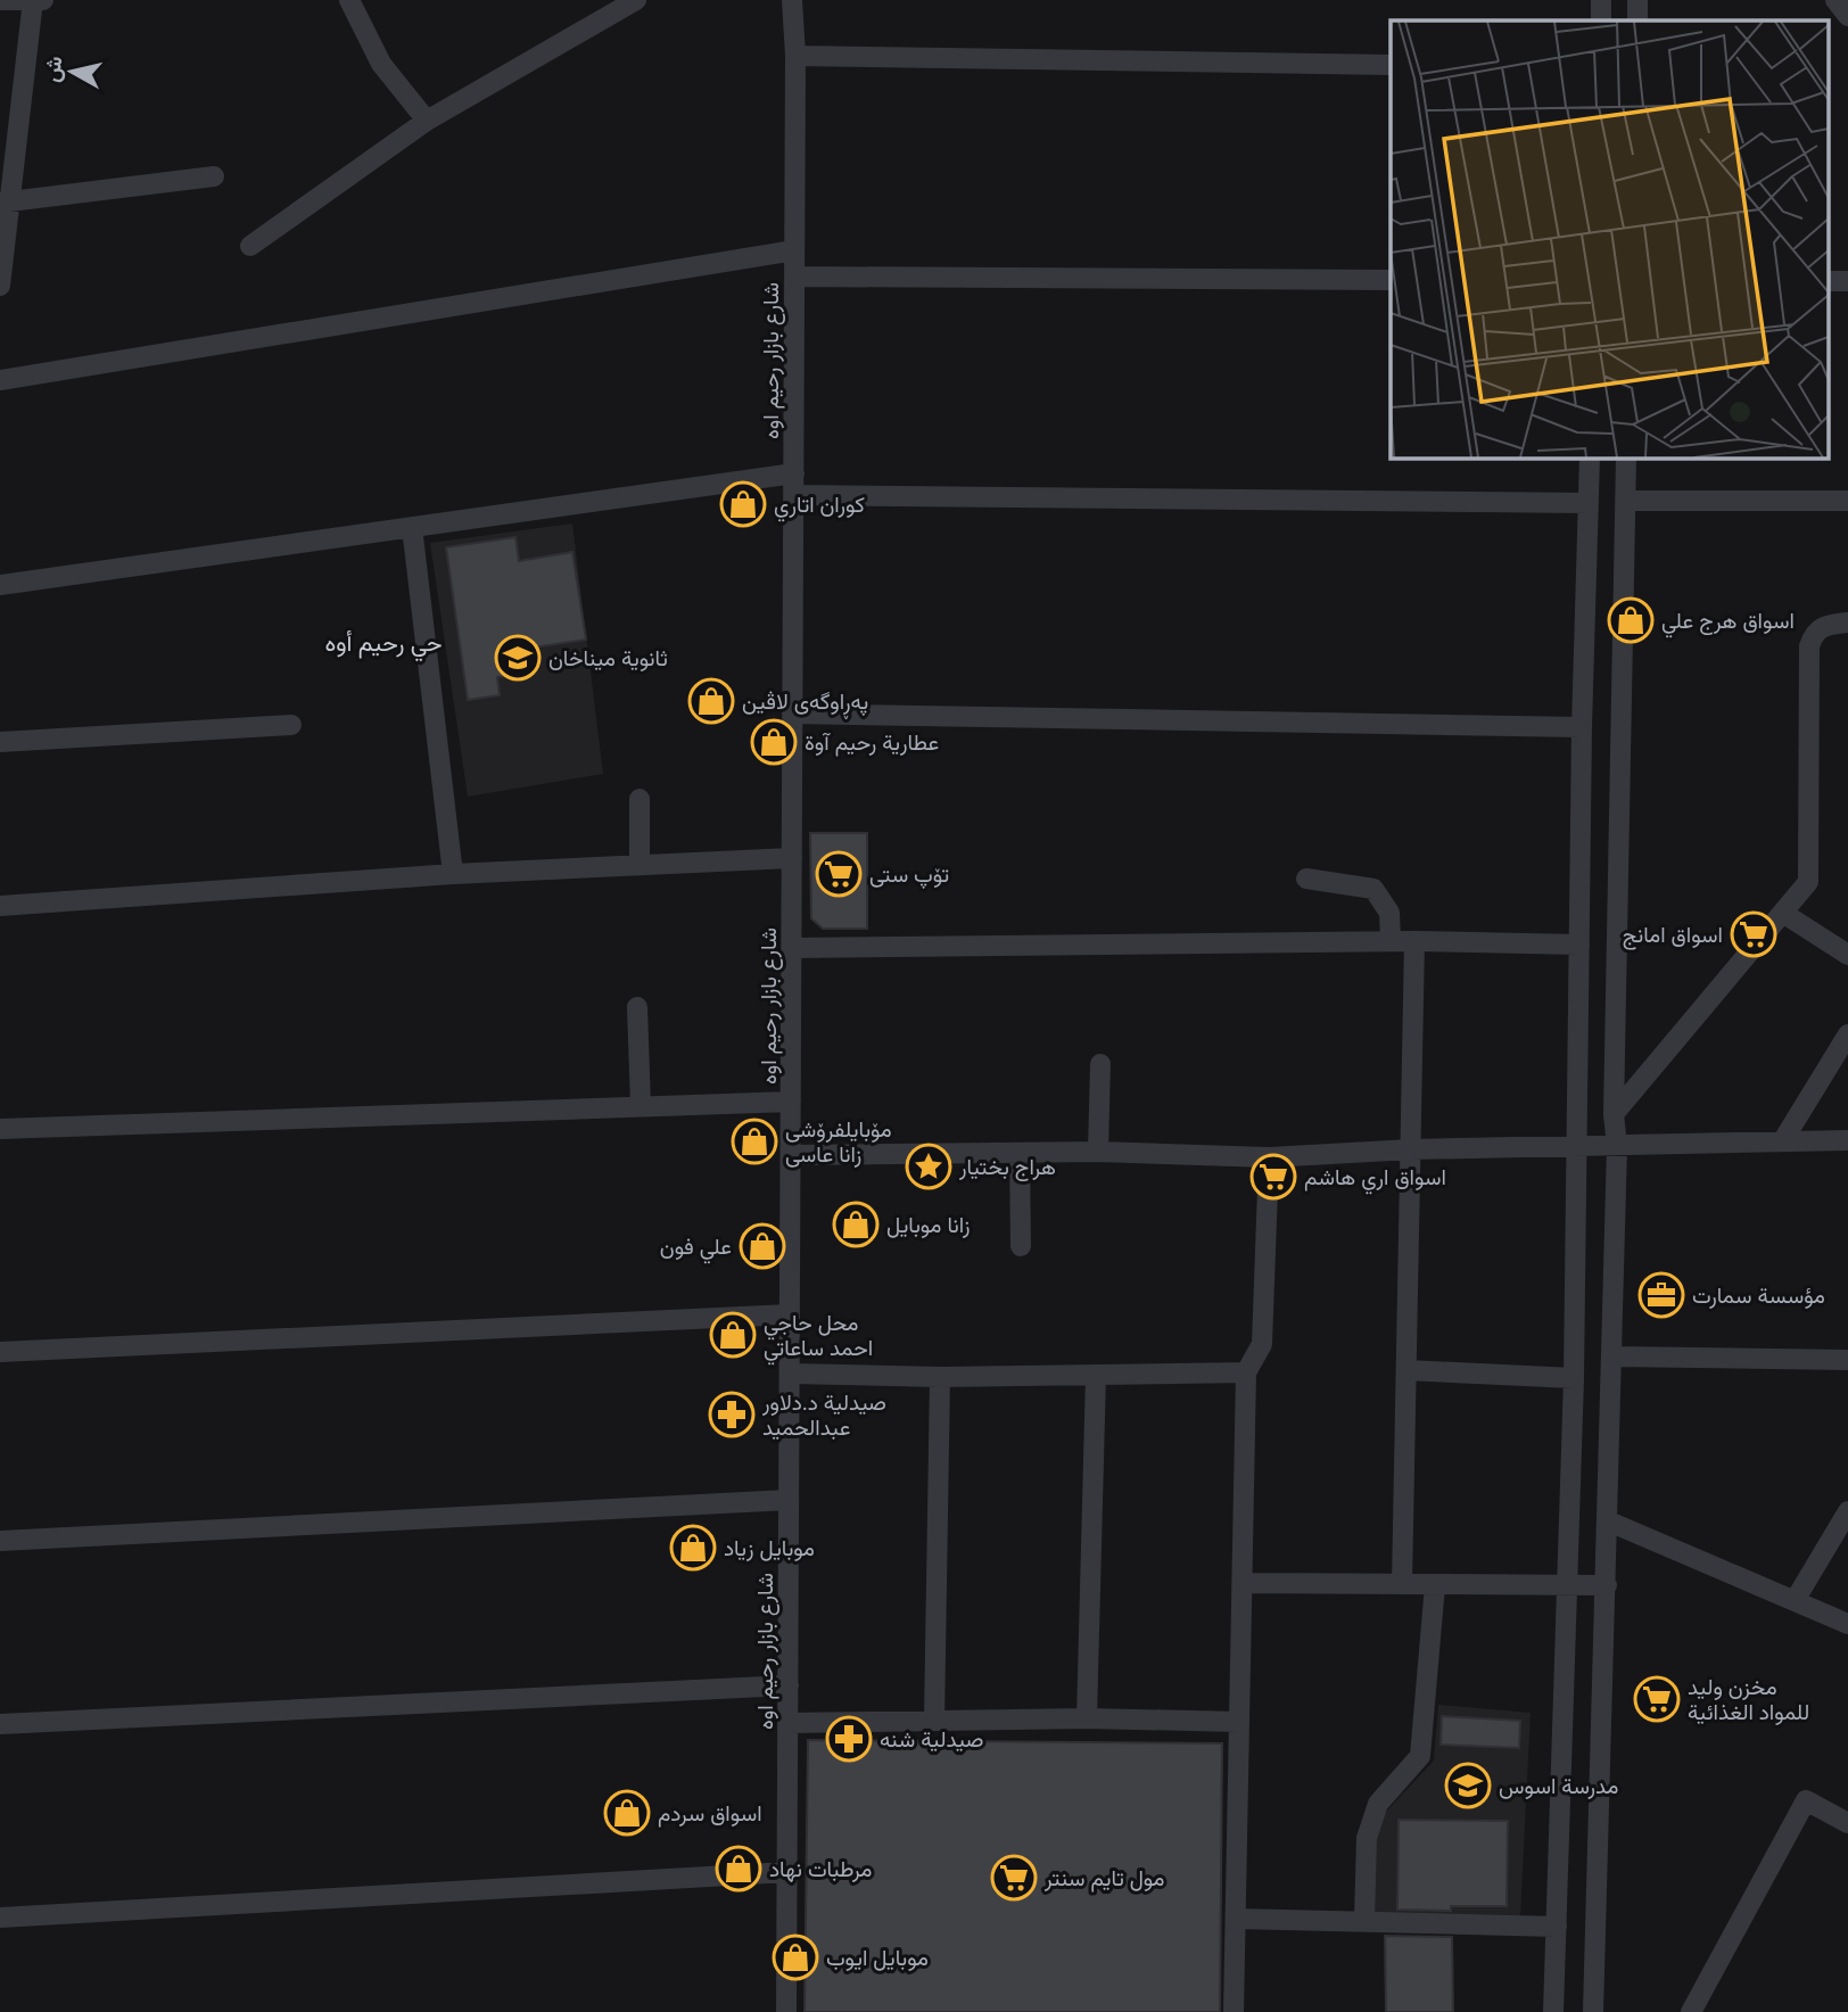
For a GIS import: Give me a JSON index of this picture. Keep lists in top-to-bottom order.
{
  "streets": {
    "street": ["شارع بازار رحيم اوه"]
  },
  "districts": ["حي رحيم أوه"],
  "places": {
    "shop": [
      "كوران اتاري",
      "اسواق هرج علي",
      "پەڕاوگەی لاڤین",
      "عطارية رحيم آوة",
      "مۆبایلفرۆشی زانا عاسی",
      "زانا موبايل",
      "علي فون",
      "محل حاجي احمد ساعاتي",
      "موبايل زياد",
      "اسواق سردم",
      "مرطبات نهاد",
      "موبايل ايوب"
    ],
    "school or university": ["ثانوية ميناخان", "مدرسة اسوس"],
    "supermarket": [
      "تۆپ ستی",
      "اسواق امانج",
      "اسواق اري هاشم",
      "مخزن وليد للمواد الغذائية",
      "مول تايم سنتر"
    ],
    "place": ["هراج بختيار"],
    "office": ["مؤسسة سمارت"],
    "pharmacy": ["صيدلية د.دلاور عبدالحميد", "صيدلية شنه"]
  },
  "north": "left"
}
